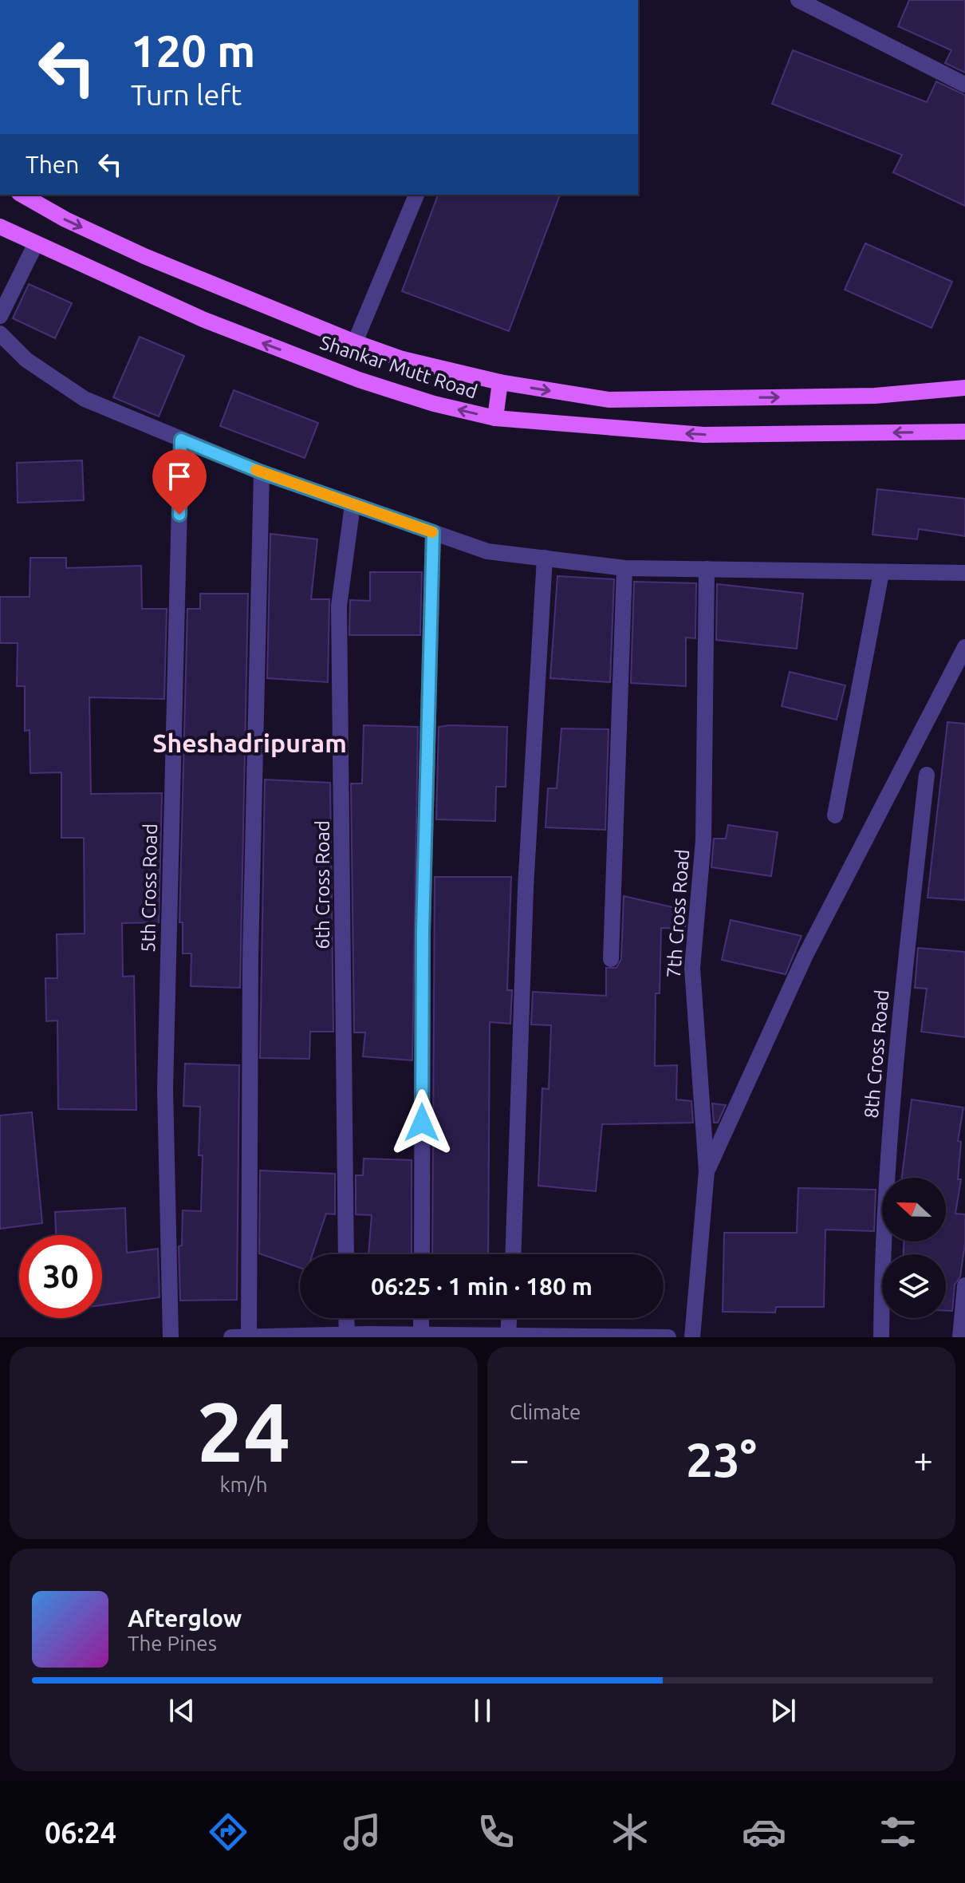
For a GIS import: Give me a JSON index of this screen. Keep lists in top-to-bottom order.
{
  "streets": {
    "main road": ["Shankar Mutt Road"],
    "street": [
      "6th Cross Road",
      "5th Cross Road",
      "7th Cross Road",
      "8th Cross Road"
    ]
  },
  "districts": ["Sheshadripuram"],
  "north": "left",
  "page": {
    "turn": ["120 m", "Turn left"],
    "then": "Then",
    "limit": "30",
    "trip": "06:25 · 1 min · 180 m",
    "tile": [
      ["24", "km/h"],
      "Climate"
    ],
    "heat": ["−", "23°", "+"],
    "song": ["Afterglow", "The Pines"],
    "tabs": "06:24"
  }
}
